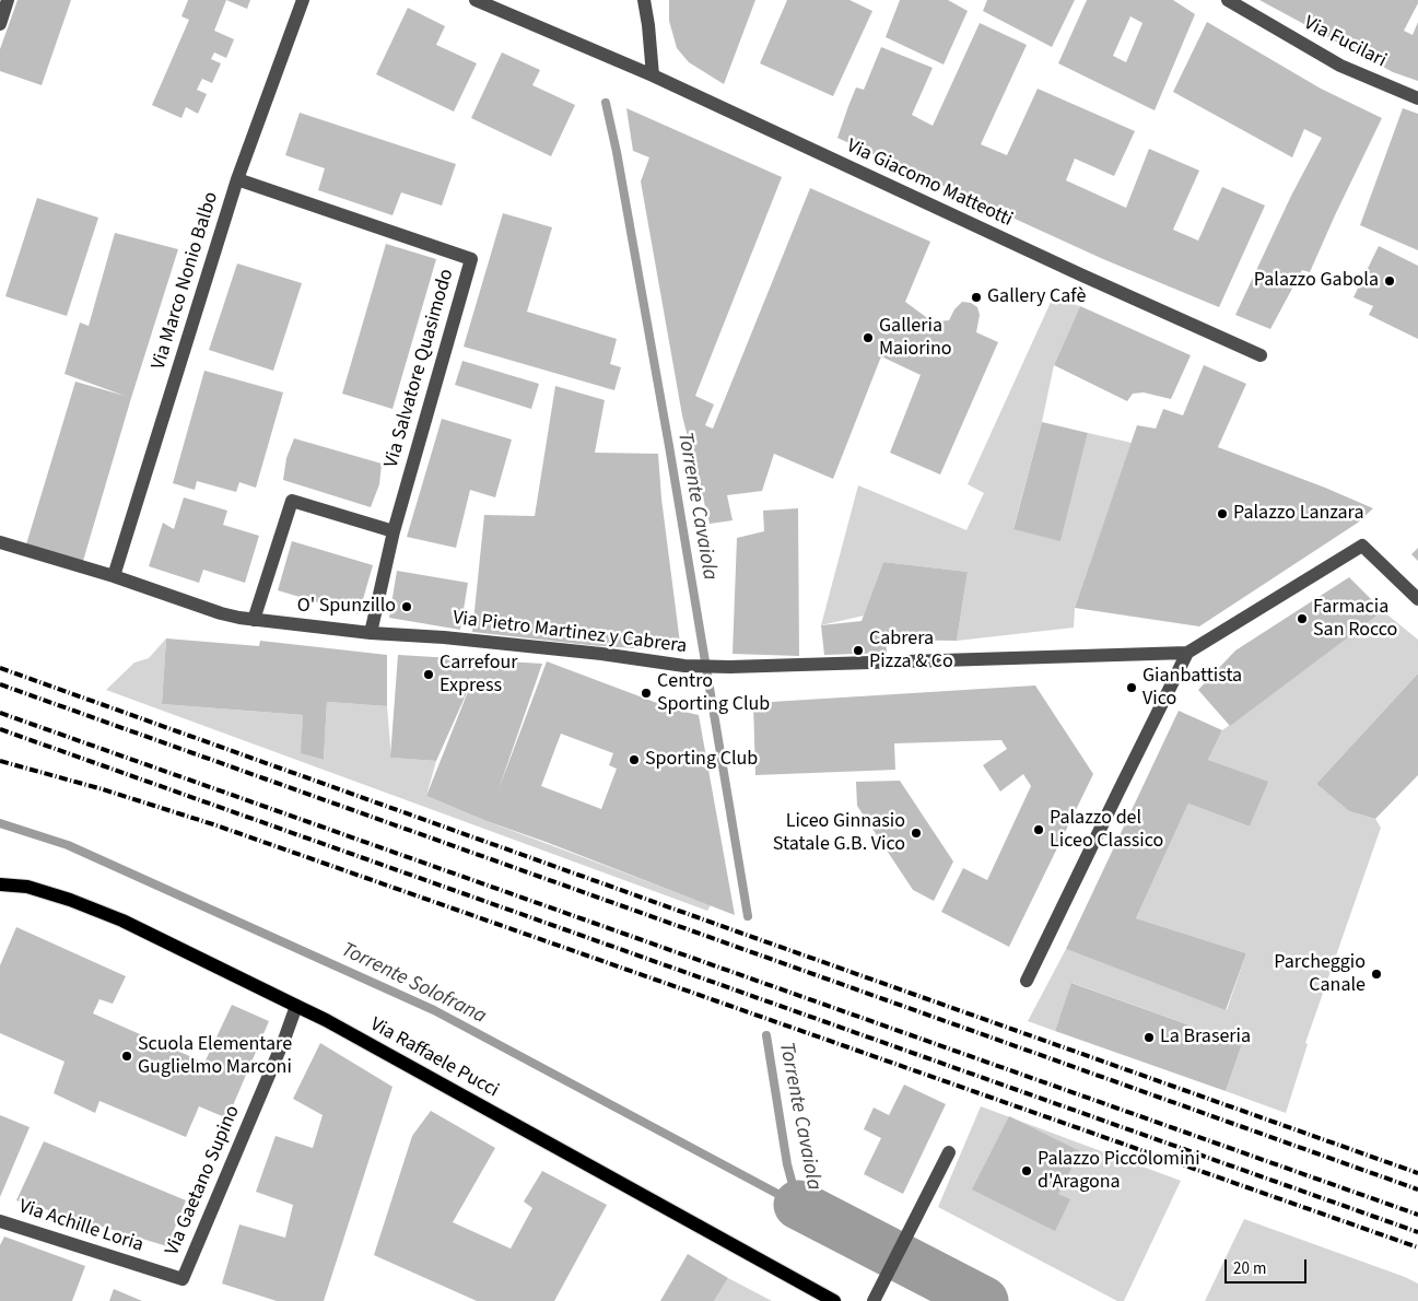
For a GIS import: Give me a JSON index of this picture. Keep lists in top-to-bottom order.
{
  "streets": {
    "main road": ["Via Raffaele Pucci"],
    "street": [
      "Via Fucilari",
      "Via Giacomo Matteotti",
      "Via Marco Nonio Balbo",
      "Via Salvatore Quasimodo",
      "Via Pietro Martinez y Cabrera",
      "Via Gaetano Supino",
      "Via Achille Loria"
    ]
  },
  "crossings": [
    ["Via Marco Nonio Balbo", "Via Salvatore Quasimodo"],
    ["Via Marco Nonio Balbo", "Via Pietro Martinez y Cabrera"],
    ["Via Salvatore Quasimodo", "Via Pietro Martinez y Cabrera"],
    ["Via Raffaele Pucci", "Via Gaetano Supino"],
    ["Via Gaetano Supino", "Via Achille Loria"]
  ],
  "water": ["Torrente Cavaiola", "Torrente Solofrana"],
  "places": [
    "Palazzo Gabola",
    "Gallery Cafè",
    "Galleria Maiorino",
    "Palazzo Lanzara",
    "O' Spunzillo",
    "Farmacia San Rocco",
    "Cabrera Pizza & Co",
    "Carrefour Express",
    "Gianbattista Vico",
    "Centro Sporting Club",
    "Sporting Club",
    "Palazzo del Liceo Classico",
    "Liceo Ginnasio Statale G.B. Vico",
    "Parcheggio Canale",
    "La Braseria",
    "Scuola Elementare Guglielmo Marconi",
    "Palazzo Piccolomini d'Aragona"
  ],
  "scale_bar": "20 m"
}
